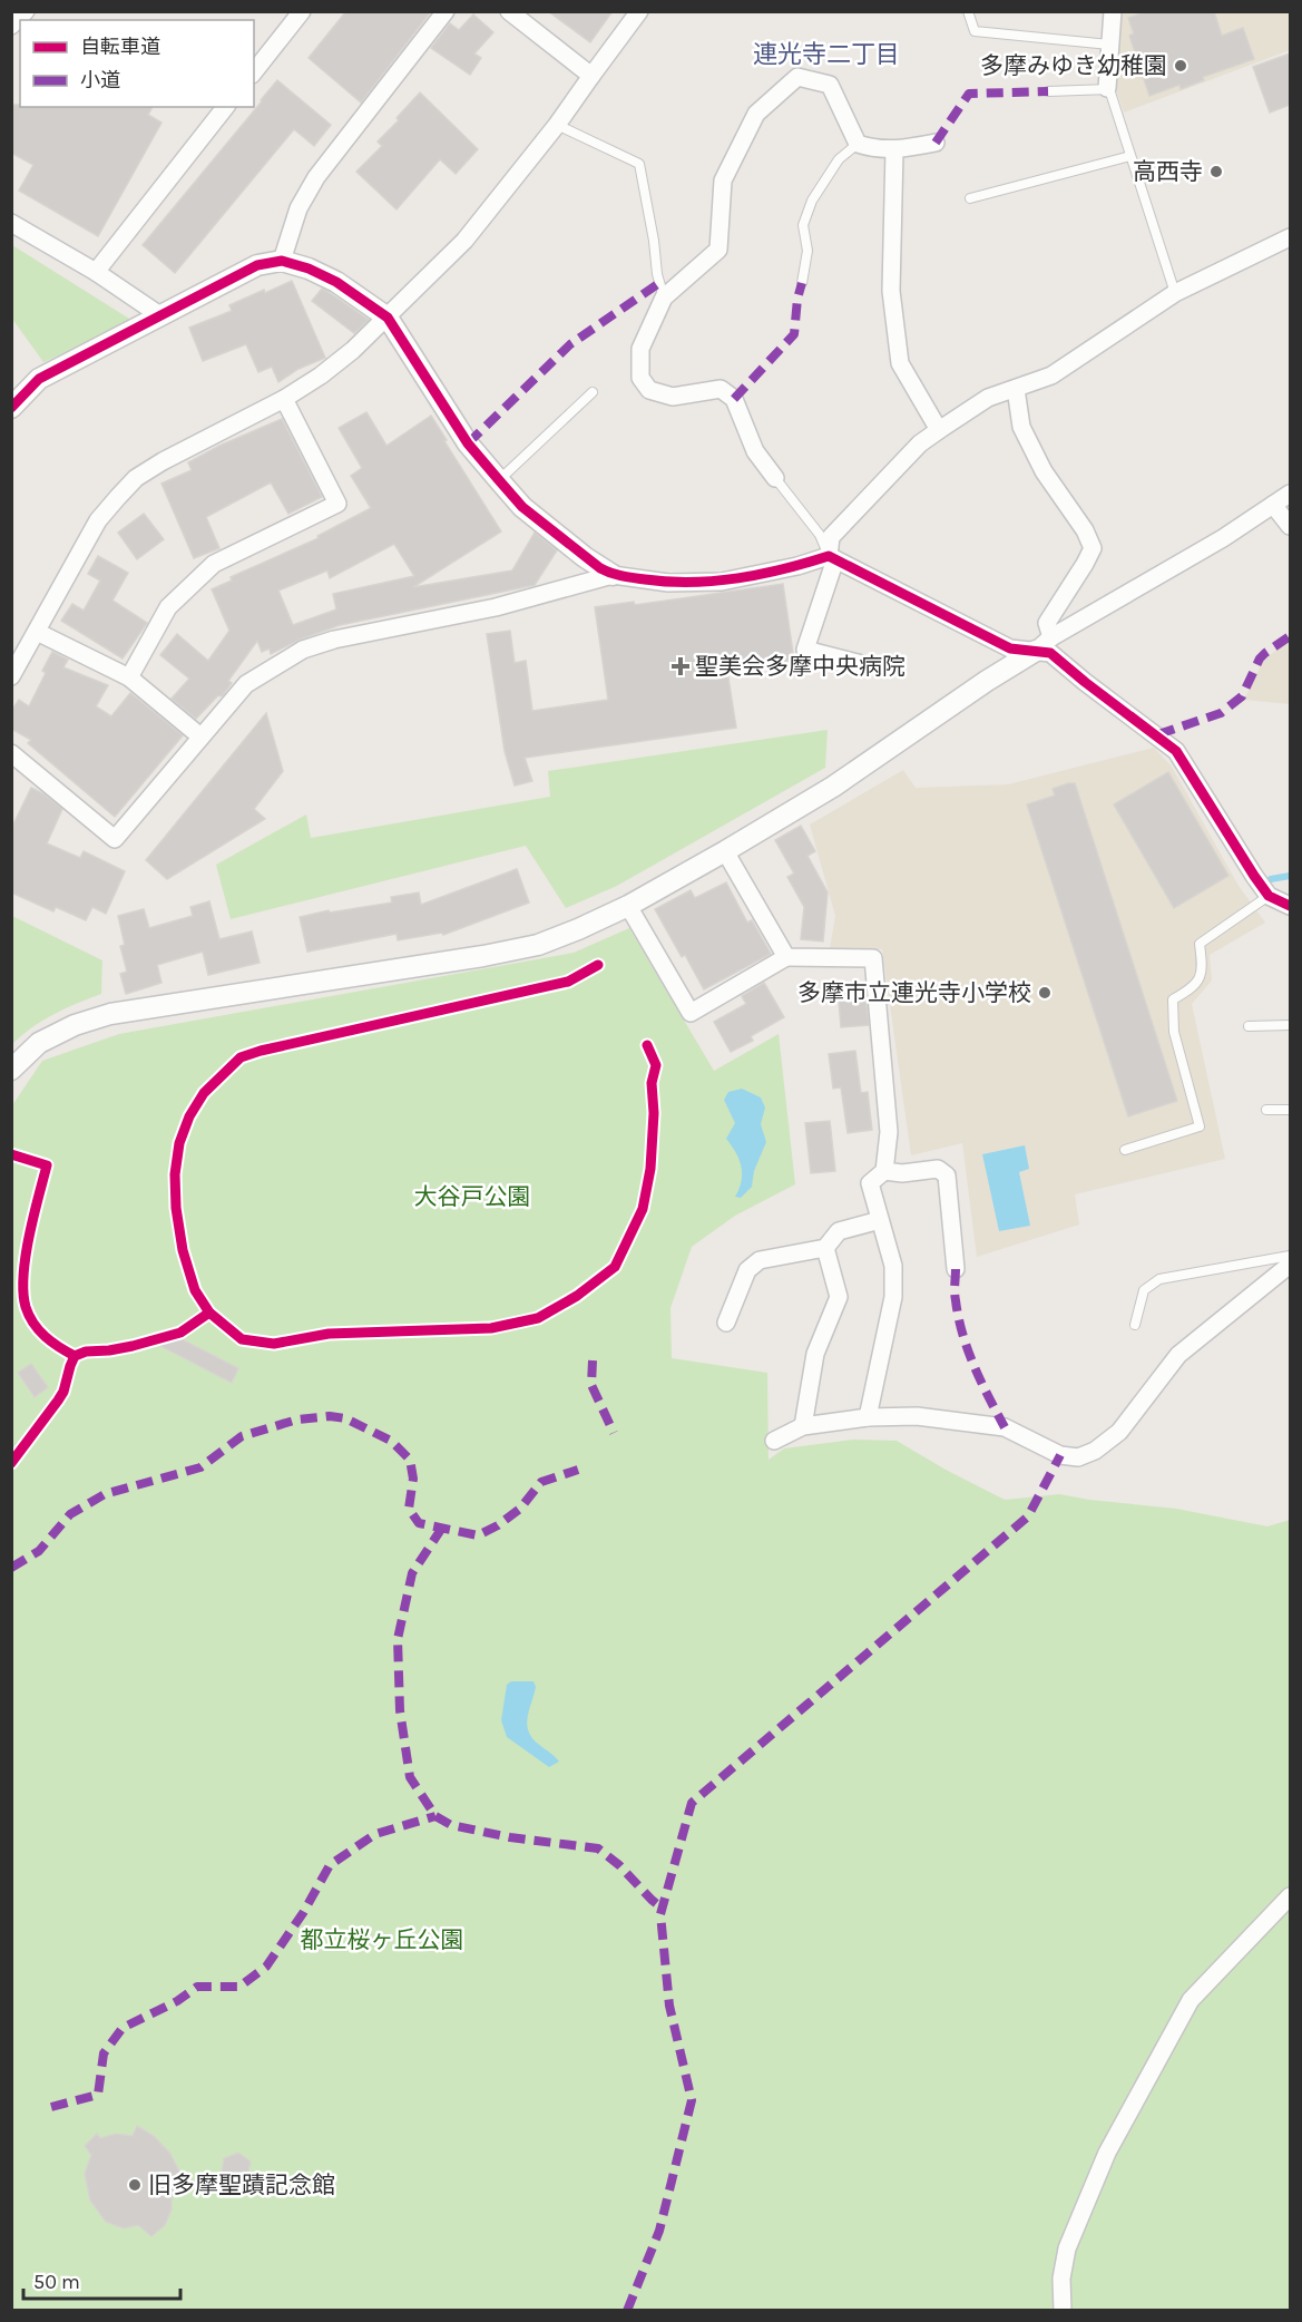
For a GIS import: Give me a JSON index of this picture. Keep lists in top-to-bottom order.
{
  "districts": ["連光寺二丁目"],
  "parks": ["大谷戸公園", "都立桜ヶ丘公園"],
  "places": {
    "other": [
      "多摩みゆき幼稚園",
      "高西寺",
      "多摩市立連光寺小学校",
      "旧多摩聖蹟記念館"
    ],
    "health": ["聖美会多摩中央病院"]
  },
  "legend": ["自転車道", "小道"],
  "scale_bar": "50 m"
}
